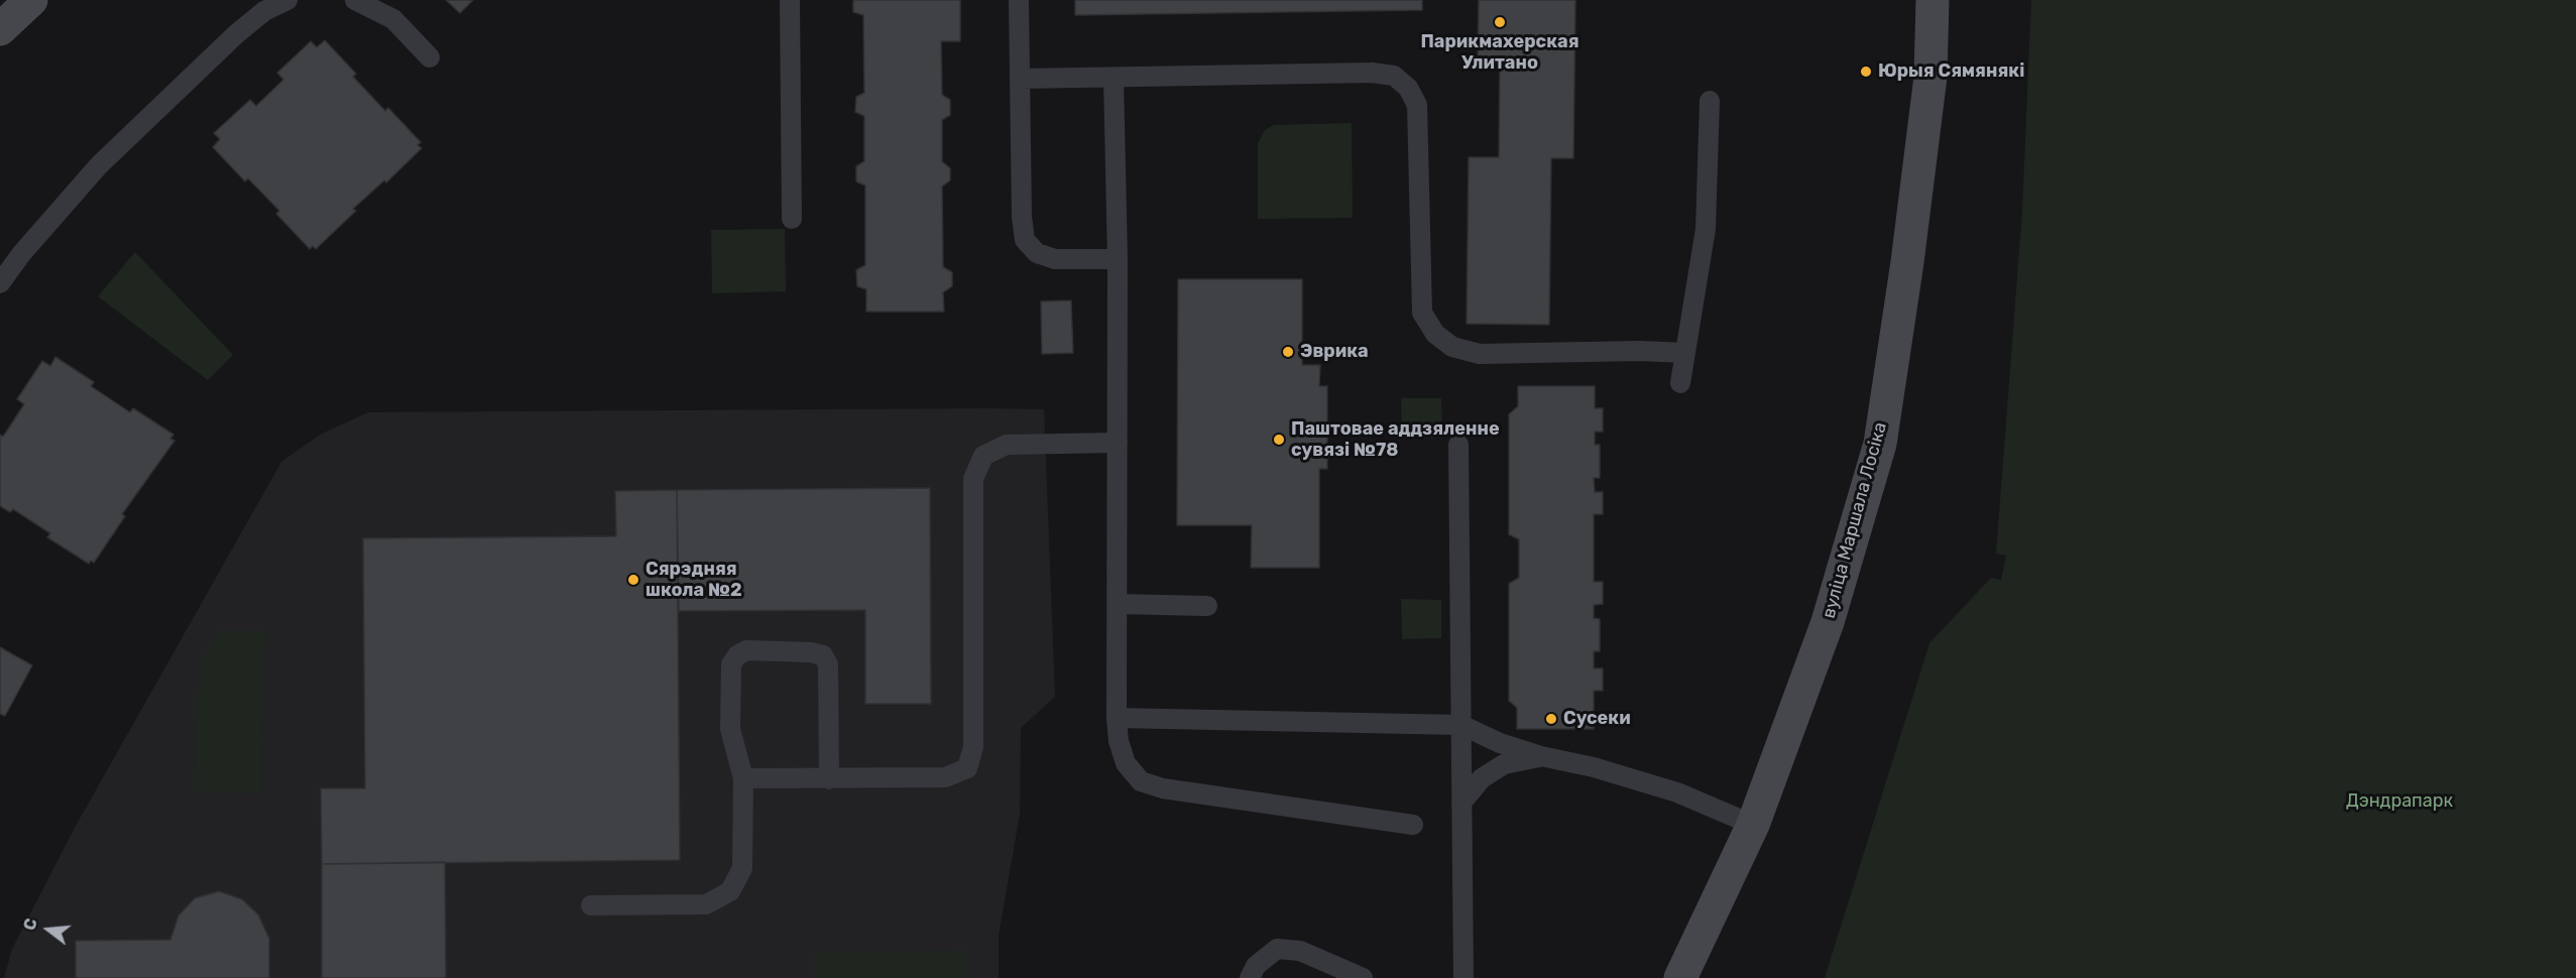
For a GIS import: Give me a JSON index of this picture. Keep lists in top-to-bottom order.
{
  "streets": {
    "main road": ["вуліца Маршала Лосіка"]
  },
  "parks": ["Дэндрапарк"],
  "places": [
    "Парикмахерская Улитано",
    "Юрыя Сямянякі",
    "Эврика",
    "Паштовае аддзяленне сувязі №78",
    "Сярэдняя школа №2",
    "Сусеки"
  ],
  "north": "left"
}
